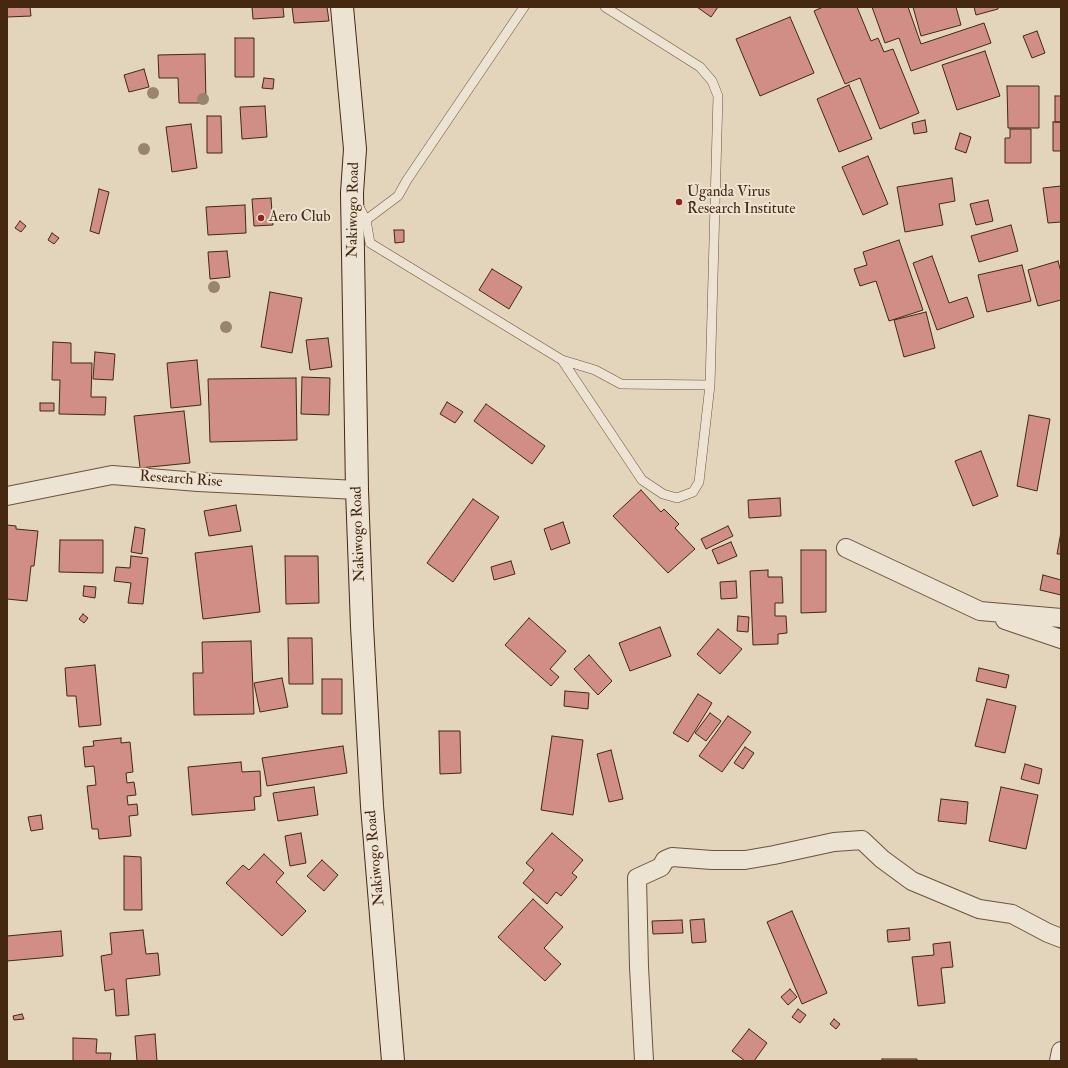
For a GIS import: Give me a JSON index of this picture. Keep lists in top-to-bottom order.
{
  "streets": {
    "street": ["Nakiwogo Road", "Research Rise"]
  },
  "crossings": [
    ["Nakiwogo Road", "Research Rise"]
  ],
  "places": ["Uganda Virus Research Institute", "Aero Club"]
}
